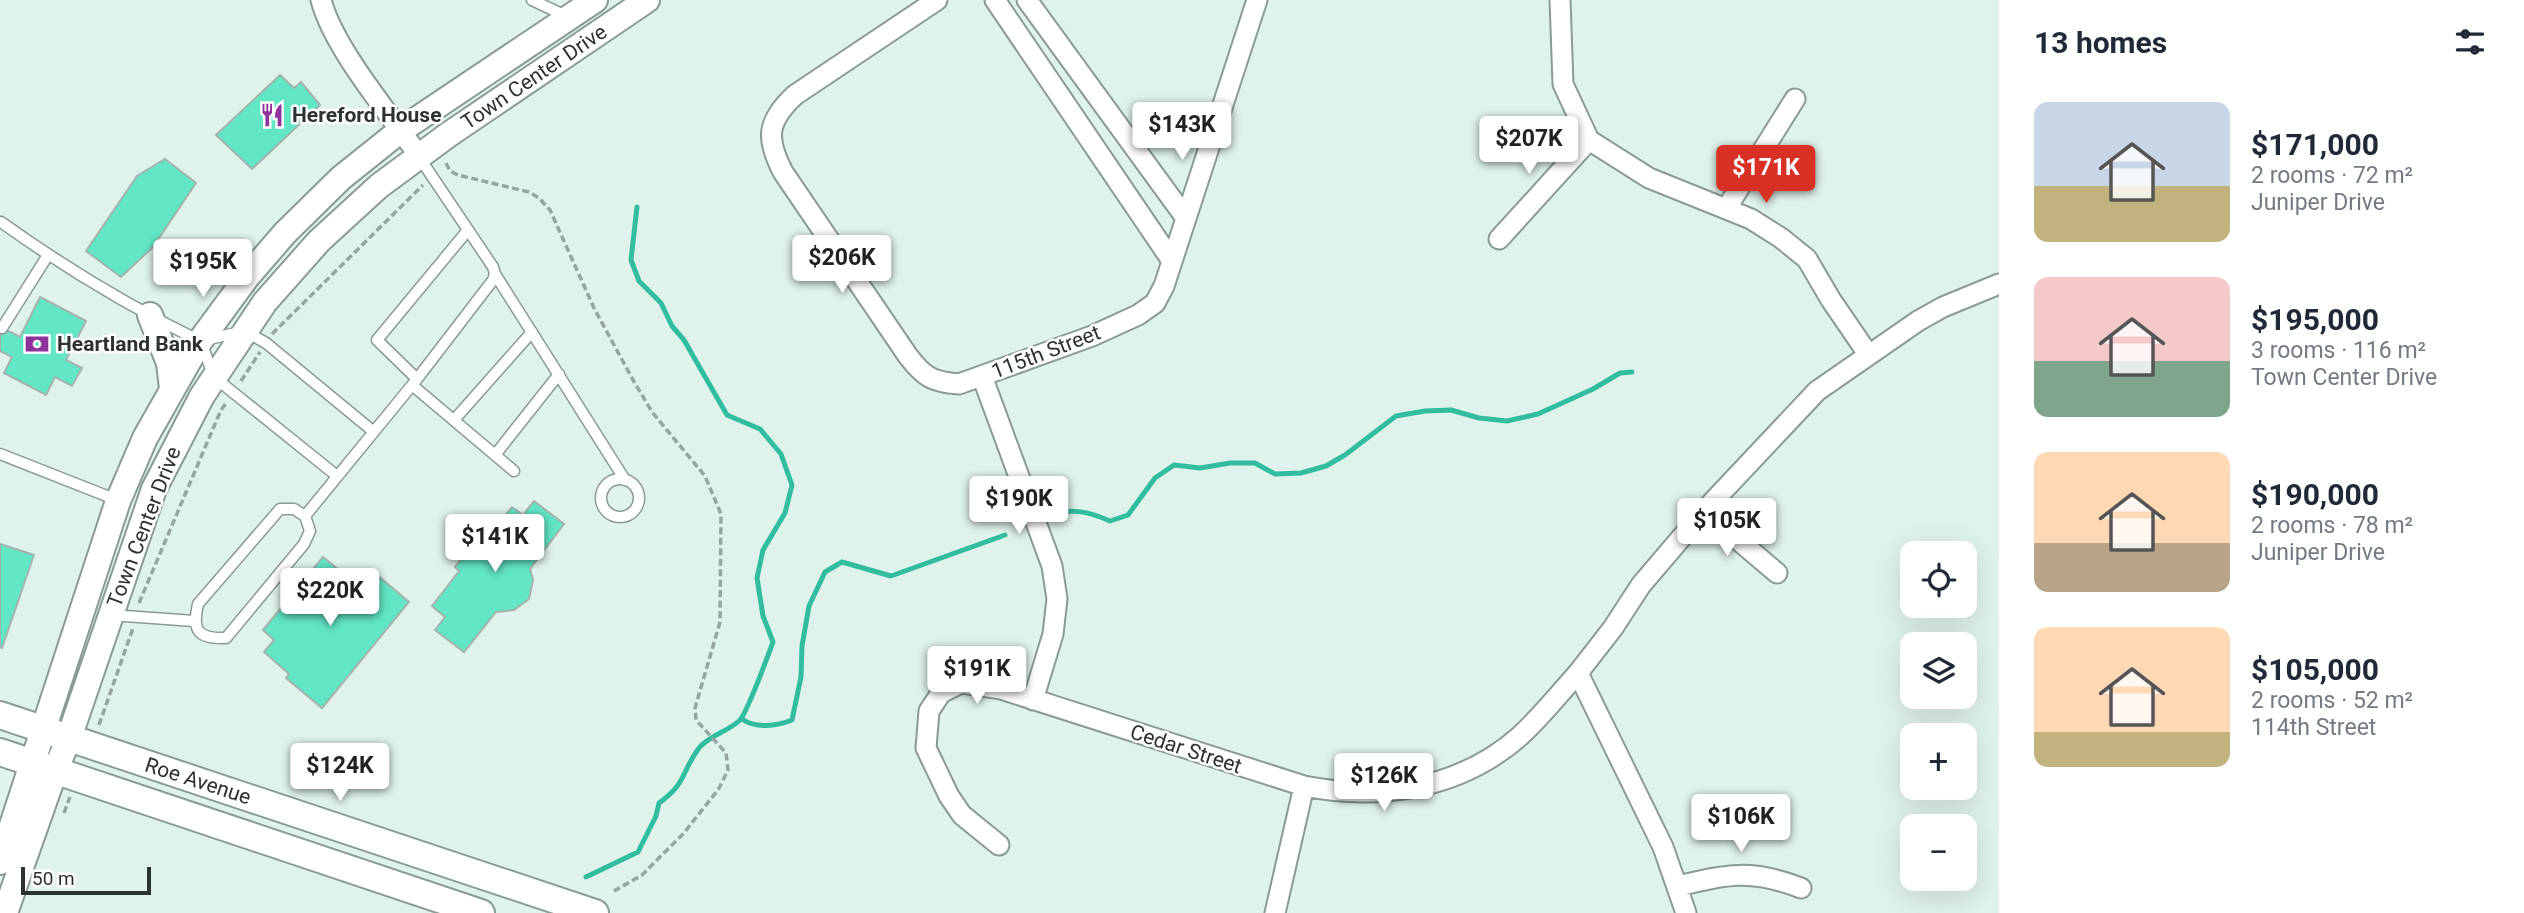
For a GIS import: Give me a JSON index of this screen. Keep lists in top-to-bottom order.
{
  "streets": {
    "main road": ["Roe Avenue"],
    "street": ["Town Center Drive", "115th Street", "Cedar Street"]
  },
  "crossings": [
    ["Town Center Drive", "Roe Avenue"]
  ],
  "places": {
    "restaurant": ["Hereford House"],
    "bank": ["Heartland Bank"]
  },
  "scale_bar": "50 m",
  "page": {
    "heading": "13 homes",
    "list": [
      {
        "name": "$171,000",
        "note": "2 rooms · 72 m² · Juniper Drive"
      },
      {
        "name": "$195,000",
        "note": "3 rooms · 116 m² · Town Center Drive"
      },
      {
        "name": "$190,000",
        "note": "2 rooms · 78 m² · Juniper Drive"
      },
      {
        "name": "$105,000",
        "note": "2 rooms · 52 m² · 114th Street"
      }
    ],
    "price": [
      "$143K",
      "$207K",
      "$171K",
      "$206K",
      "$195K",
      "$190K",
      "$105K",
      "$141K",
      "$220K",
      "$191K",
      "$124K",
      "$126K",
      "$106K"
    ],
    "map_buttons": ["+", "−"],
    "scale": "50 m"
  }
}
